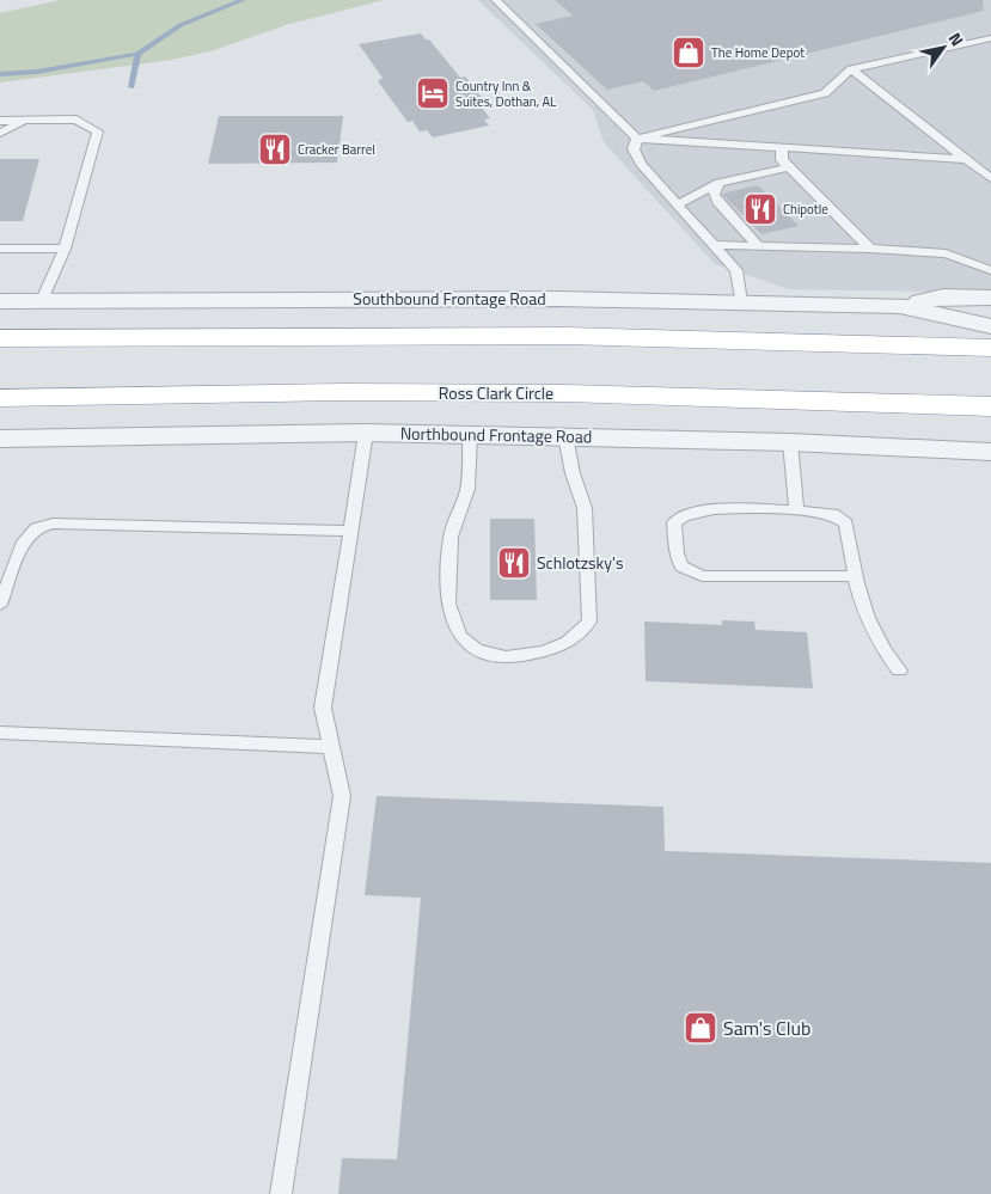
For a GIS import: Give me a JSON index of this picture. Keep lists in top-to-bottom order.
{
  "streets": {
    "highway": ["Ross Clark Circle"],
    "street": ["Southbound Frontage Road", "Northbound Frontage Road"]
  },
  "places": {
    "shop": ["The Home Depot", "Sam's Club"],
    "hotel": ["Country Inn & Suites, Dothan, AL"],
    "restaurant": ["Cracker Barrel", "Chipotle", "Schlotzsky's"]
  },
  "north": "top right"
}
